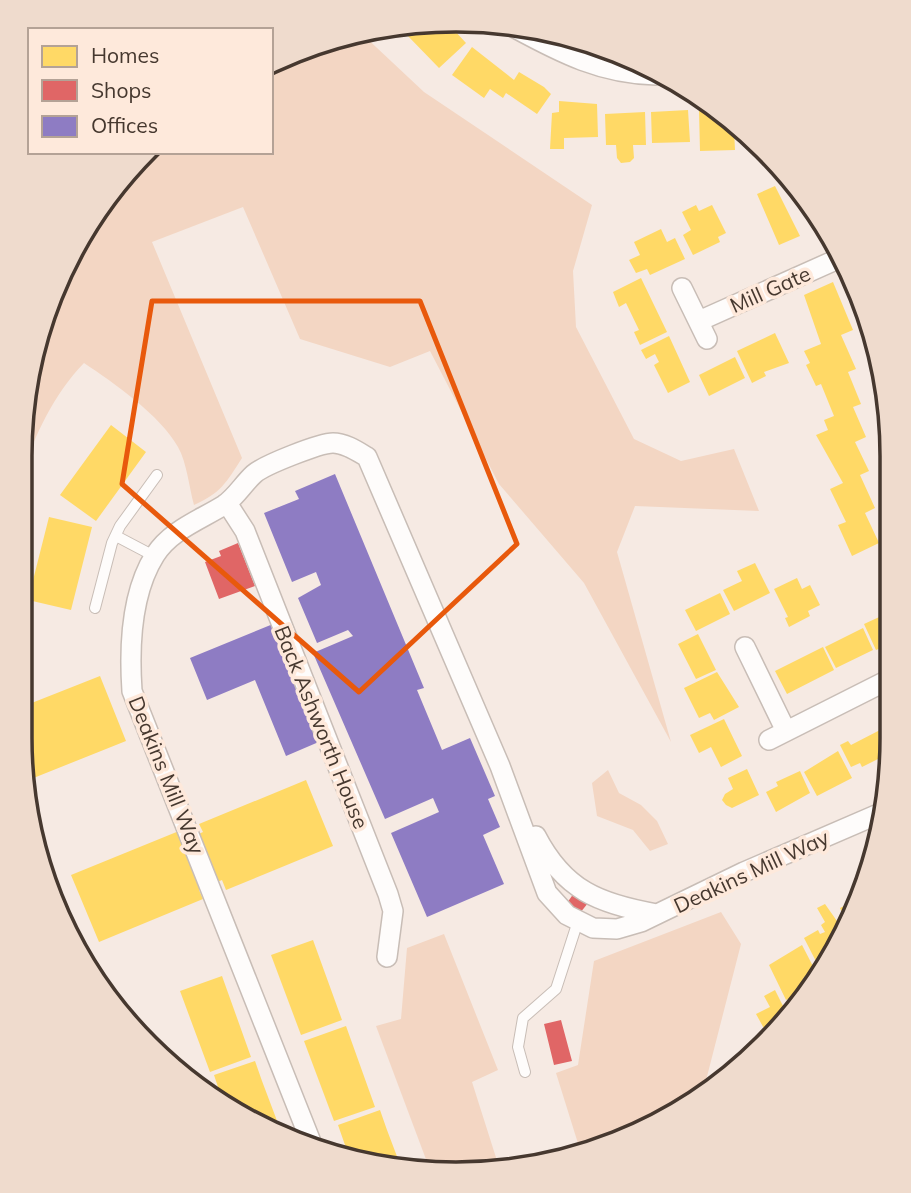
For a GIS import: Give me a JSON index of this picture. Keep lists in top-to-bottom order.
{
  "streets": {
    "street": ["Mill Gate", "Back Ashworth House", "Deakins Mill Way"]
  },
  "crossings": [
    ["Back Ashworth House", "Deakins Mill Way"]
  ],
  "legend": ["Homes", "Shops", "Offices"]
}
